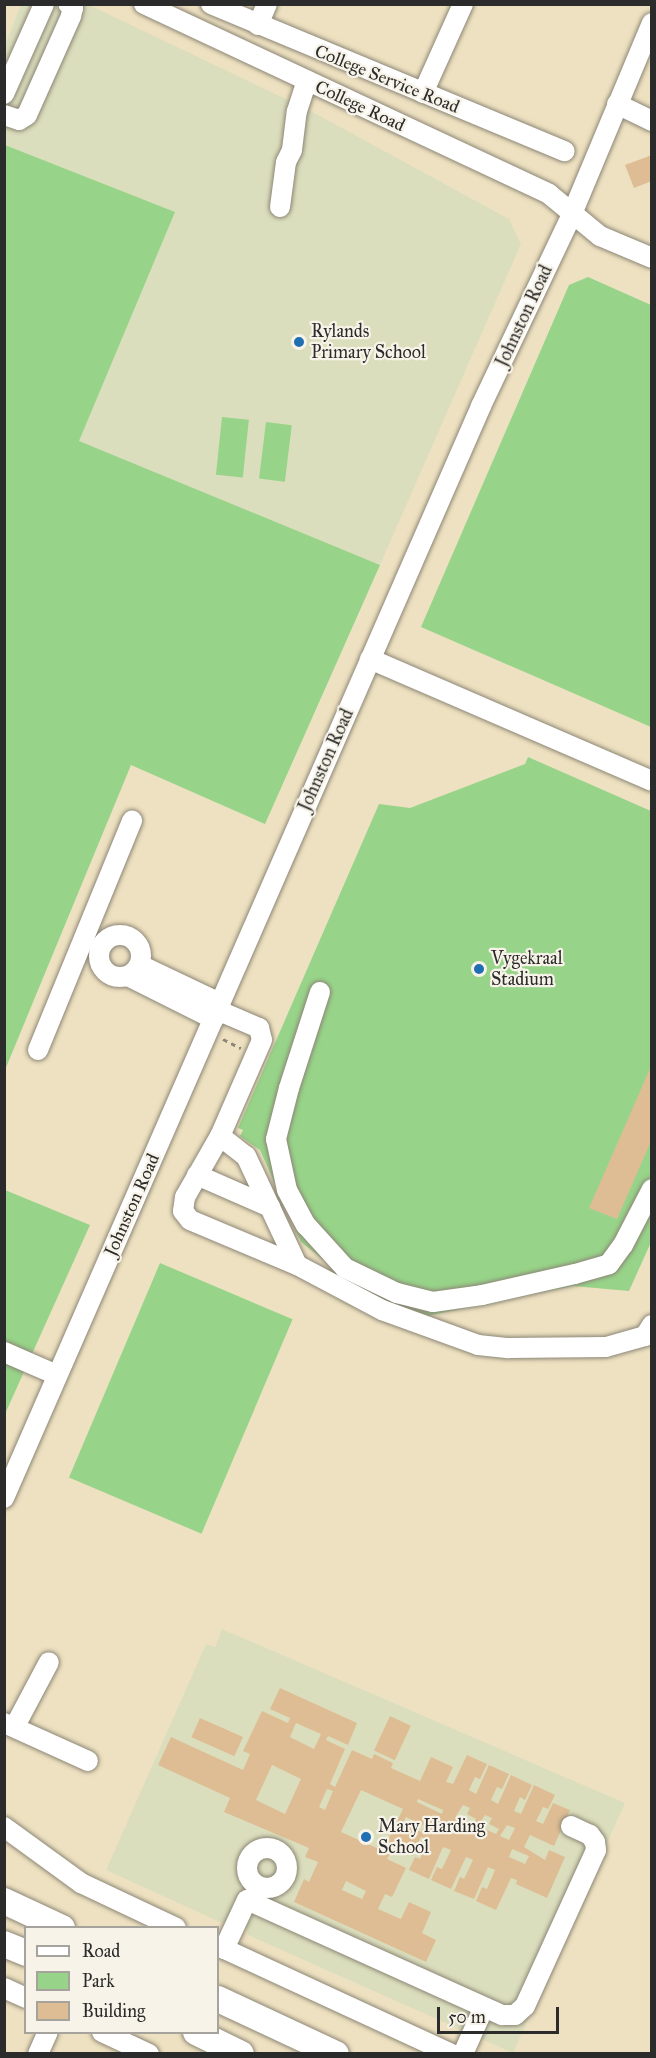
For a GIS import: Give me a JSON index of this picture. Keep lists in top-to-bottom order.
{
  "streets": {
    "street": ["College Service Road", "College Road", "Johnston Road"]
  },
  "crossings": [
    ["College Road", "Johnston Road"]
  ],
  "places": ["Rylands Primary School", "Vygekraal Stadium", "Mary Harding School"],
  "legend": ["Road", "Park", "Building"],
  "scale_bar": "50 m"
}
